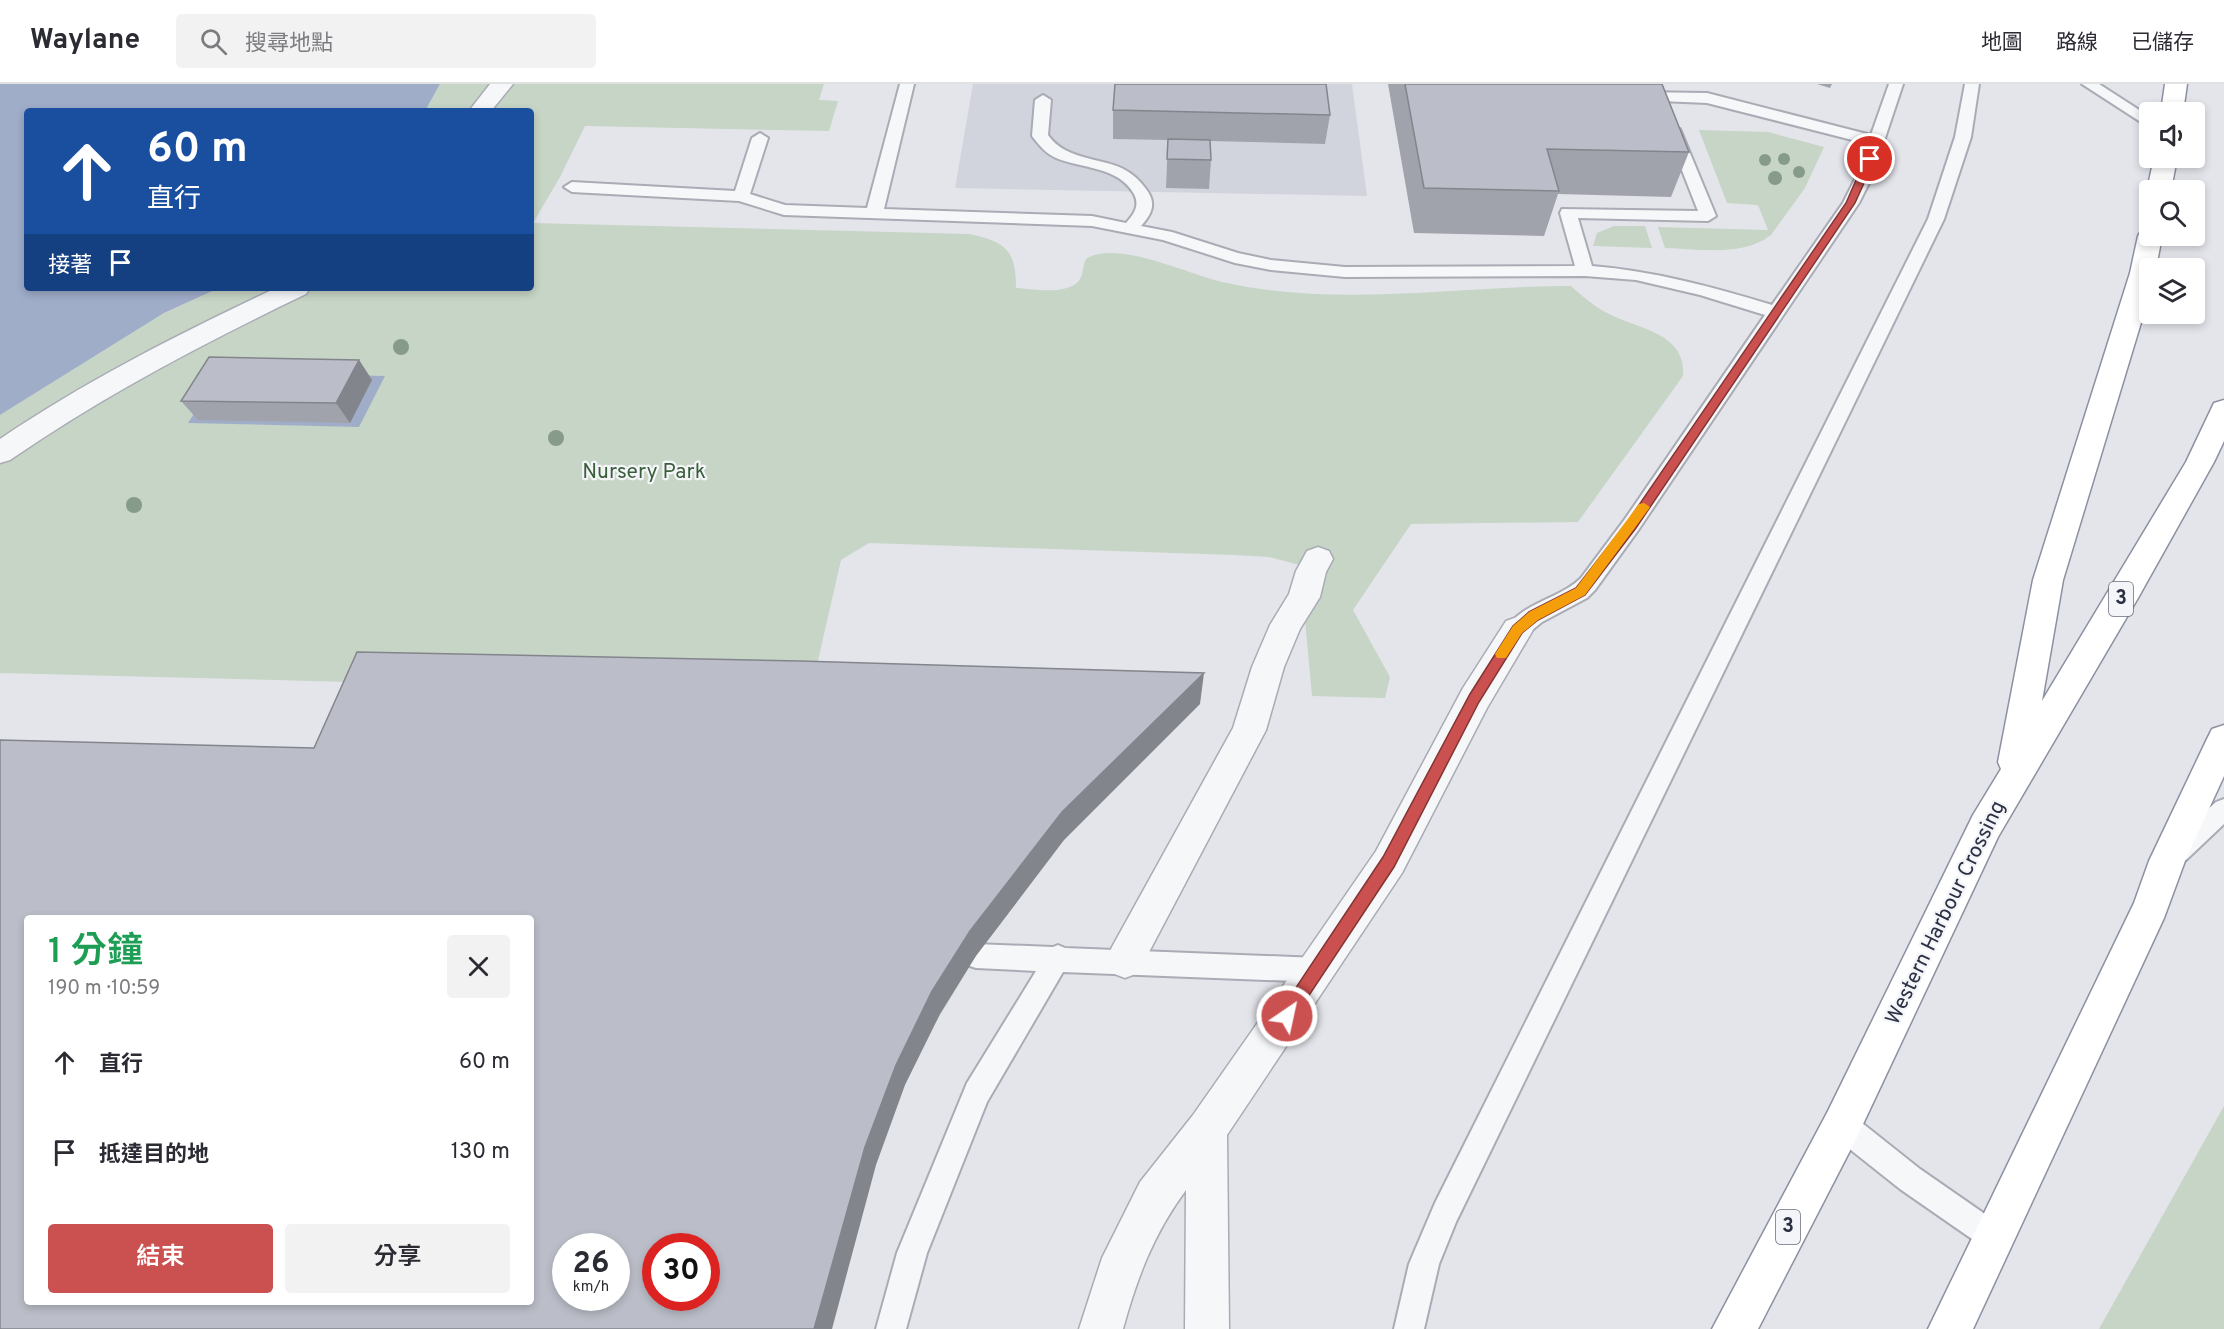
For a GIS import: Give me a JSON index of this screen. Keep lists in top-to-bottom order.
{
  "streets": {
    "highway": ["3", "Western Harbour Crossing"]
  },
  "parks": ["Nursery Park"],
  "page": {
    "header": "Waylane",
    "search": "搜尋地點",
    "nav": ["地圖", "路線", "已儲存"],
    "turn": ["60 m", "直行"],
    "then": "接著",
    "heading": ["1 分鐘", "190 m · 10:59"],
    "list": [
      {
        "name": "直行",
        "value": "60 m"
      },
      {
        "name": "抵達目的地",
        "value": "130 m"
      }
    ],
    "buttons": ["結束", "分享"],
    "speed": "26 km/h",
    "limit": "30"
  }
}
